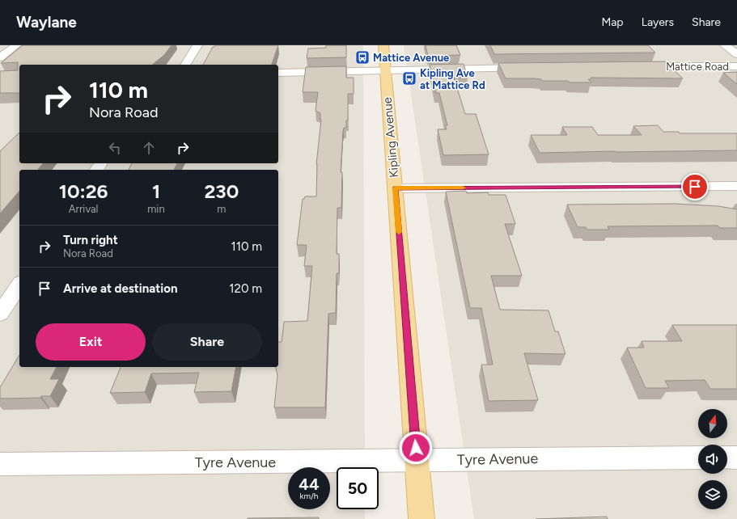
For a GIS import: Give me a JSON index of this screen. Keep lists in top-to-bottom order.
{
  "streets": {
    "main road": ["Kipling Avenue"],
    "street": ["Mattice Road", "Tyre Avenue"]
  },
  "crossings": [
    ["Kipling Avenue", "Tyre Avenue"]
  ],
  "places": {
    "bus stop": ["Mattice Avenue", "Kipling Ave at Mattice Rd"]
  },
  "north": "top",
  "page": {
    "header": "Waylane",
    "nav": ["Map", "Layers", "Share"],
    "turn": ["110 m", "Nora Road"],
    "eta": [
      "10:26",
      "Arrival",
      "1",
      "min",
      "230",
      "m"
    ],
    "list": [
      {
        "name": "Turn right",
        "note": "Nora Road",
        "value": "110 m"
      },
      {
        "name": "Arrive at destination",
        "value": "120 m"
      }
    ],
    "buttons": ["Exit", "Share"],
    "speed": "44 km/h",
    "limit": "50"
  }
}
